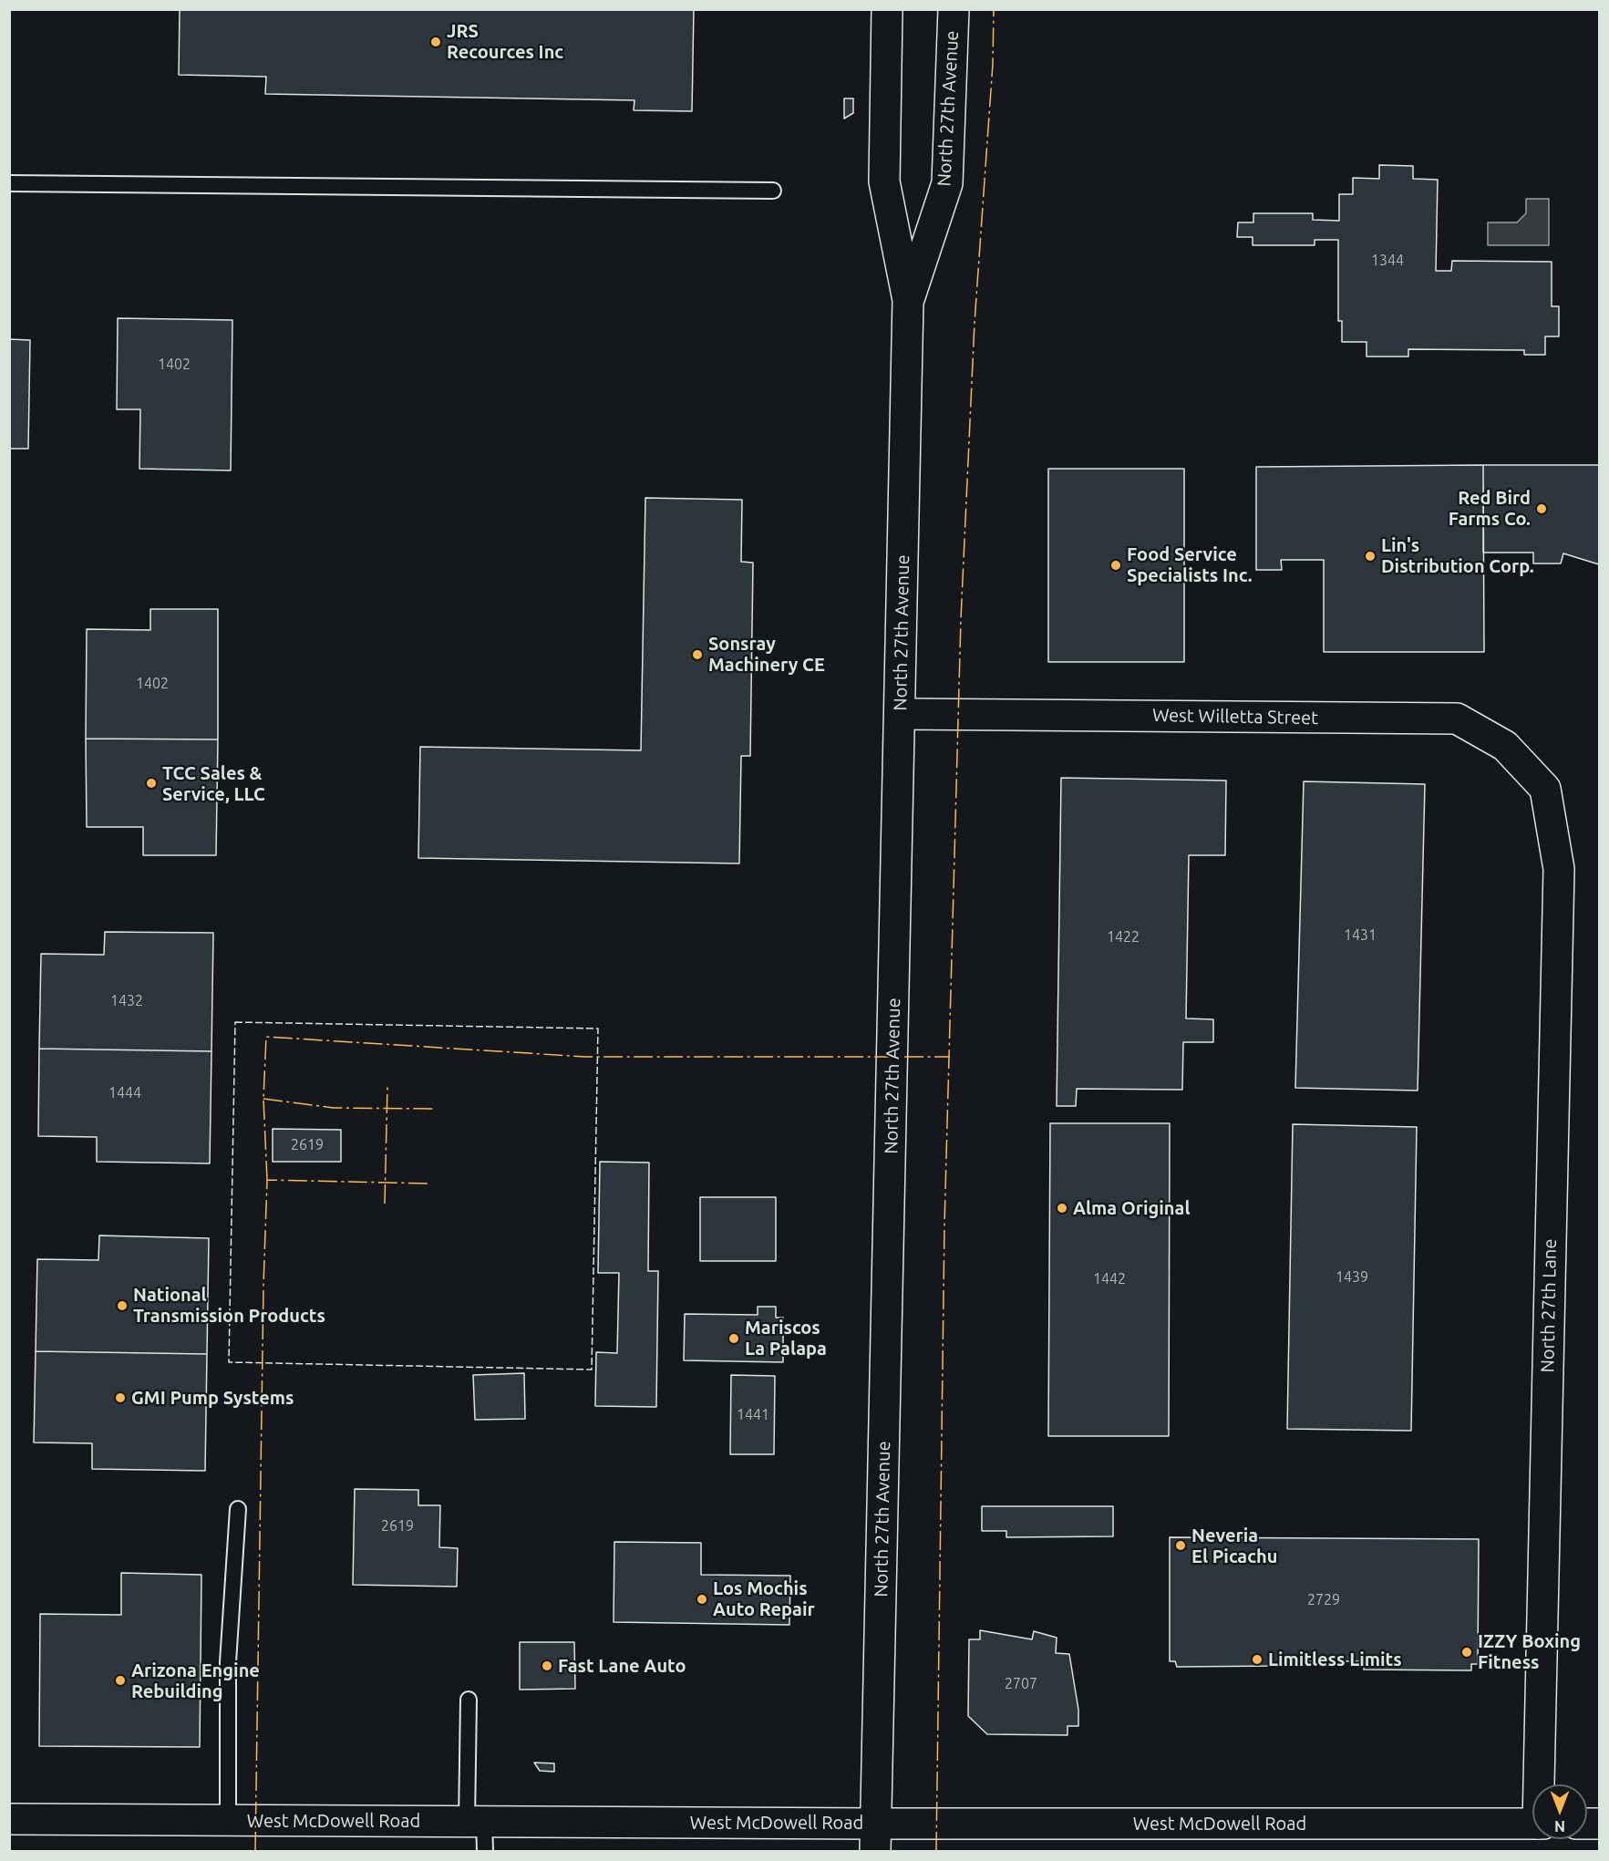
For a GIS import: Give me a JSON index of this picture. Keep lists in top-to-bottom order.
{
  "streets": {
    "main road": [
      "North 27th Avenue",
      "West Willetta Street",
      "North 27th Lane",
      "West McDowell Road"
    ]
  },
  "crossings": [
    ["North 27th Avenue", "West Willetta Street"],
    ["North 27th Avenue", "West McDowell Road"],
    ["West Willetta Street", "North 27th Lane"]
  ],
  "places": [
    "JRS Recources Inc",
    "Red Bird Farms Co.",
    "Lin's Distribution Corp.",
    "Food Service Specialists Inc.",
    "Sonsray Machinery CE",
    "TCC Sales & Service, LLC",
    "Alma Original",
    "National Transmission Products",
    "Mariscos La Palapa",
    "GMI Pump Systems",
    "Neveria El Picachu",
    "Los Mochis Auto Repair",
    "IZZY Boxing Fitness",
    "Limitless Limits",
    "Fast Lane Auto",
    "Arizona Engine Rebuilding"
  ],
  "house_numbers": [
    "1344",
    "1402",
    "1402",
    "1431",
    "1422",
    "1432",
    "1444",
    "2619",
    "1439",
    "1442",
    "1441",
    "2619",
    "2729",
    "2707"
  ],
  "north": "bottom"
}
